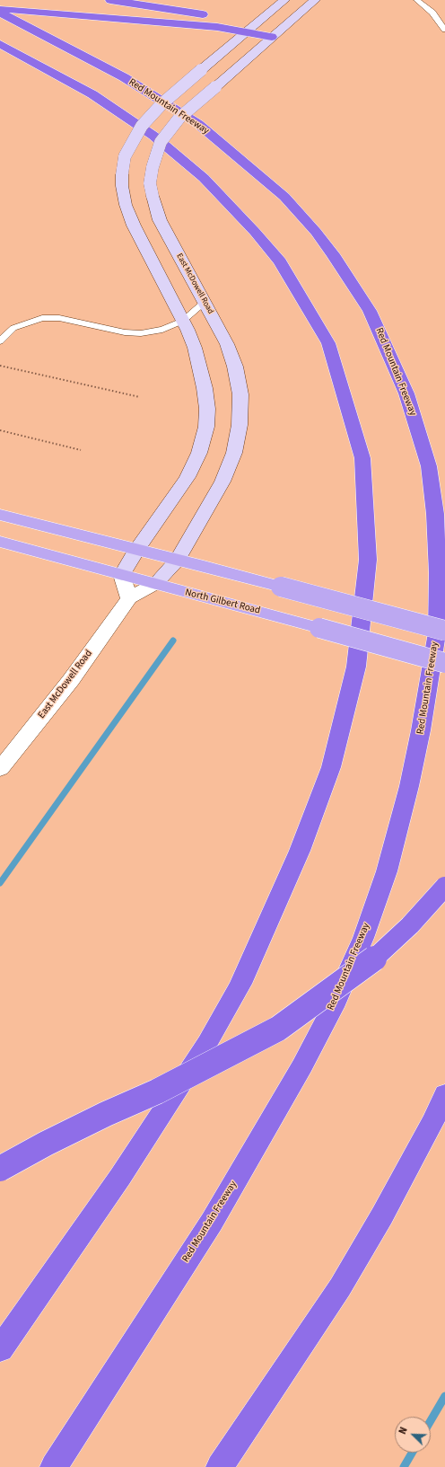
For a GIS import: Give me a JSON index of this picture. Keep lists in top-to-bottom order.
{
  "streets": {
    "highway": ["Red Mountain Freeway"],
    "main road": ["East McDowell Road", "North Gilbert Road"]
  },
  "crossings": [
    ["East McDowell Road", "North Gilbert Road"]
  ],
  "north": "top left"
}
